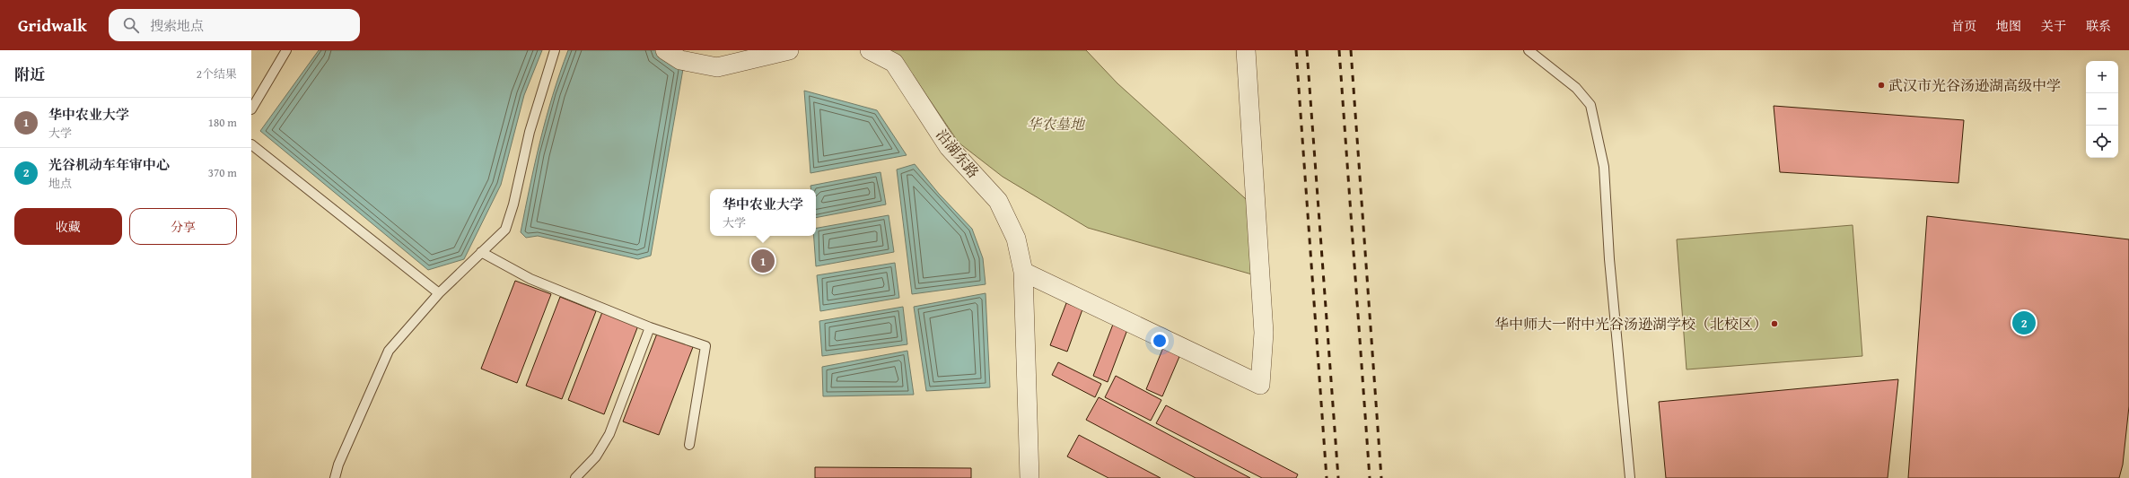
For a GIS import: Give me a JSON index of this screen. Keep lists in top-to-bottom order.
{
  "streets": {
    "street": ["沿湖东路"]
  },
  "parks": ["华农墓地"],
  "places": ["武汉市光谷汤逊湖高级中学", "华中师大一附中光谷汤逊湖学校（北校区）"],
  "page": {
    "header": "Gridwalk",
    "search": "搜索地点",
    "nav": [
      "首页",
      "地图",
      "关于",
      "联系"
    ],
    "heading": ["附近", "2个结果"],
    "map_buttons": ["+", "−"],
    "list": [
      {
        "mark": "1",
        "name": "华中农业大学",
        "note": "大学",
        "value": "180 m"
      },
      {
        "mark": "2",
        "name": "光谷机动车年审中心",
        "note": "地点",
        "value": "370 m"
      }
    ],
    "popup": ["华中农业大学", "大学"],
    "buttons": ["收藏", "分享"],
    "pins": ["1", "2"]
  }
}
